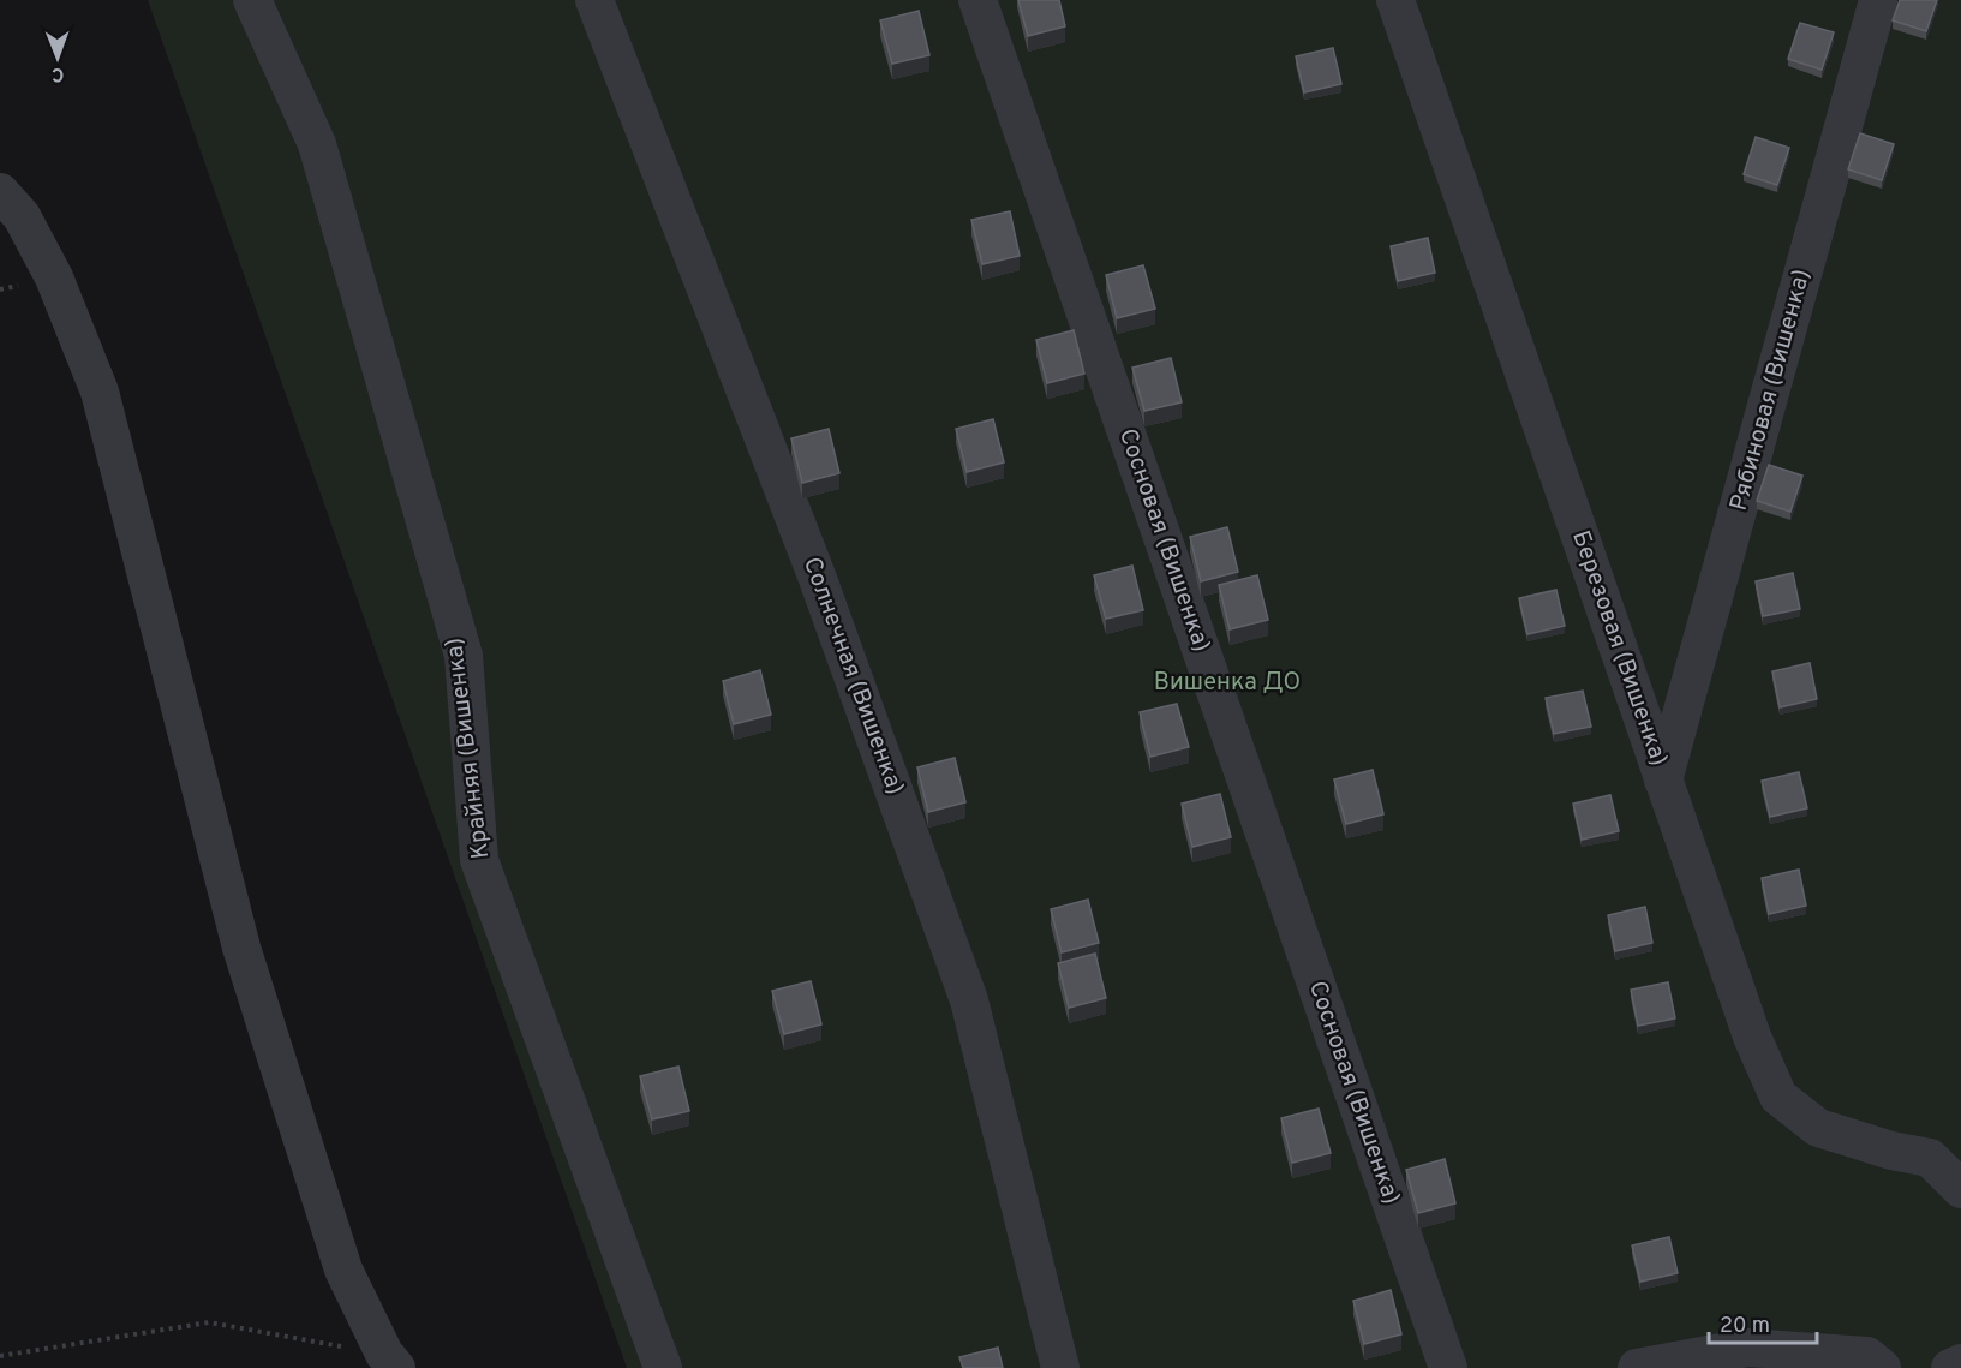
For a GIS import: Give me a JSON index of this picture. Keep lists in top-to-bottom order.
{
  "streets": {
    "lane": [
      "Рябиновая (Вишенка)",
      "Сосновая (Вишенка)",
      "Березовая (Вишенка)",
      "Солнечная (Вишенка)",
      "Крайняя (Вишенка)"
    ]
  },
  "crossings": [
    ["Рябиновая (Вишенка)", "Березовая (Вишенка)"]
  ],
  "parks": ["Вишенка ДО"],
  "scale_bar": "20 m",
  "north": "bottom"
}
